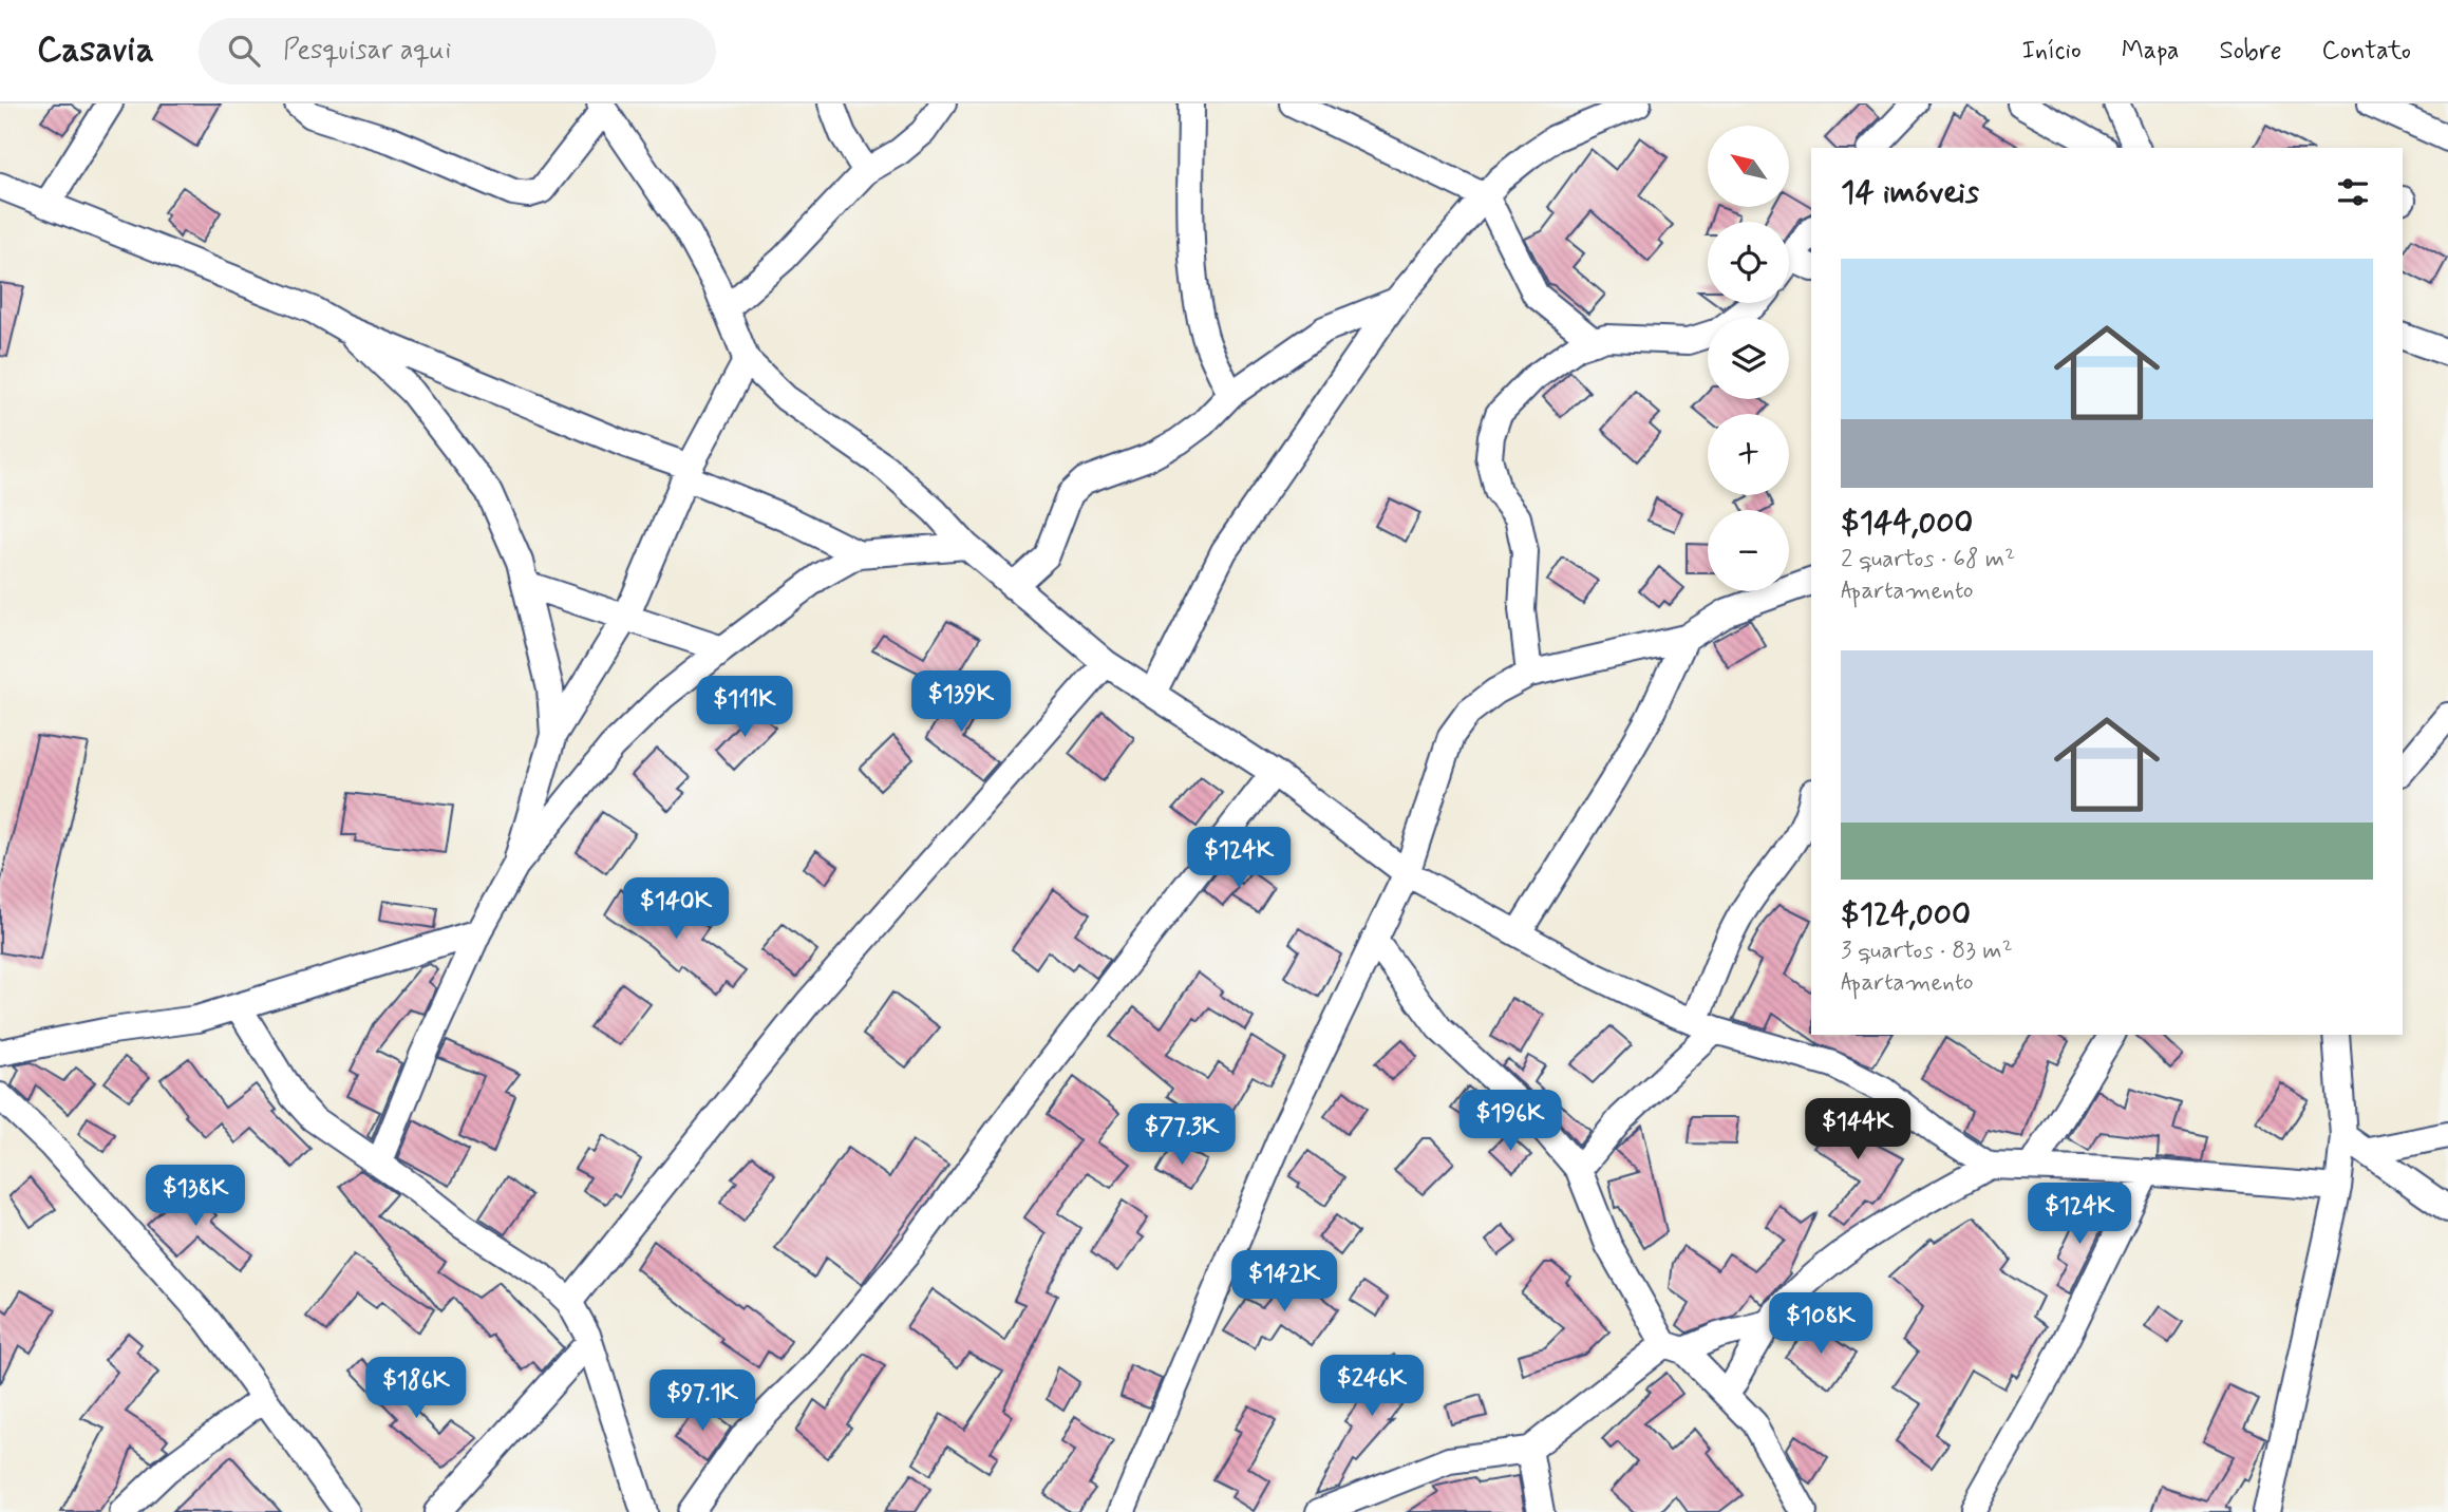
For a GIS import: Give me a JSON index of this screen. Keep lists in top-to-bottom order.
{
  "north": "top left",
  "page": {
    "header": "Casavia",
    "search": "Pesquisar aqui",
    "nav": [
      "Início",
      "Mapa",
      "Sobre",
      "Contato"
    ],
    "map_buttons": ["+", "−"],
    "heading": "14 imóveis",
    "list": [
      {
        "name": "$144,000",
        "note": "2 quartos · 68 m² · Apartamento"
      },
      {
        "name": "$124,000",
        "note": "3 quartos · 83 m² · Apartamento"
      }
    ],
    "price": [
      "$139K",
      "$111K",
      "$124K",
      "$140K",
      "$196K",
      "$144K",
      "$77.3K",
      "$138K",
      "$124K",
      "$142K",
      "$108K",
      "$246K",
      "$186K",
      "$97.1K"
    ]
  }
}
